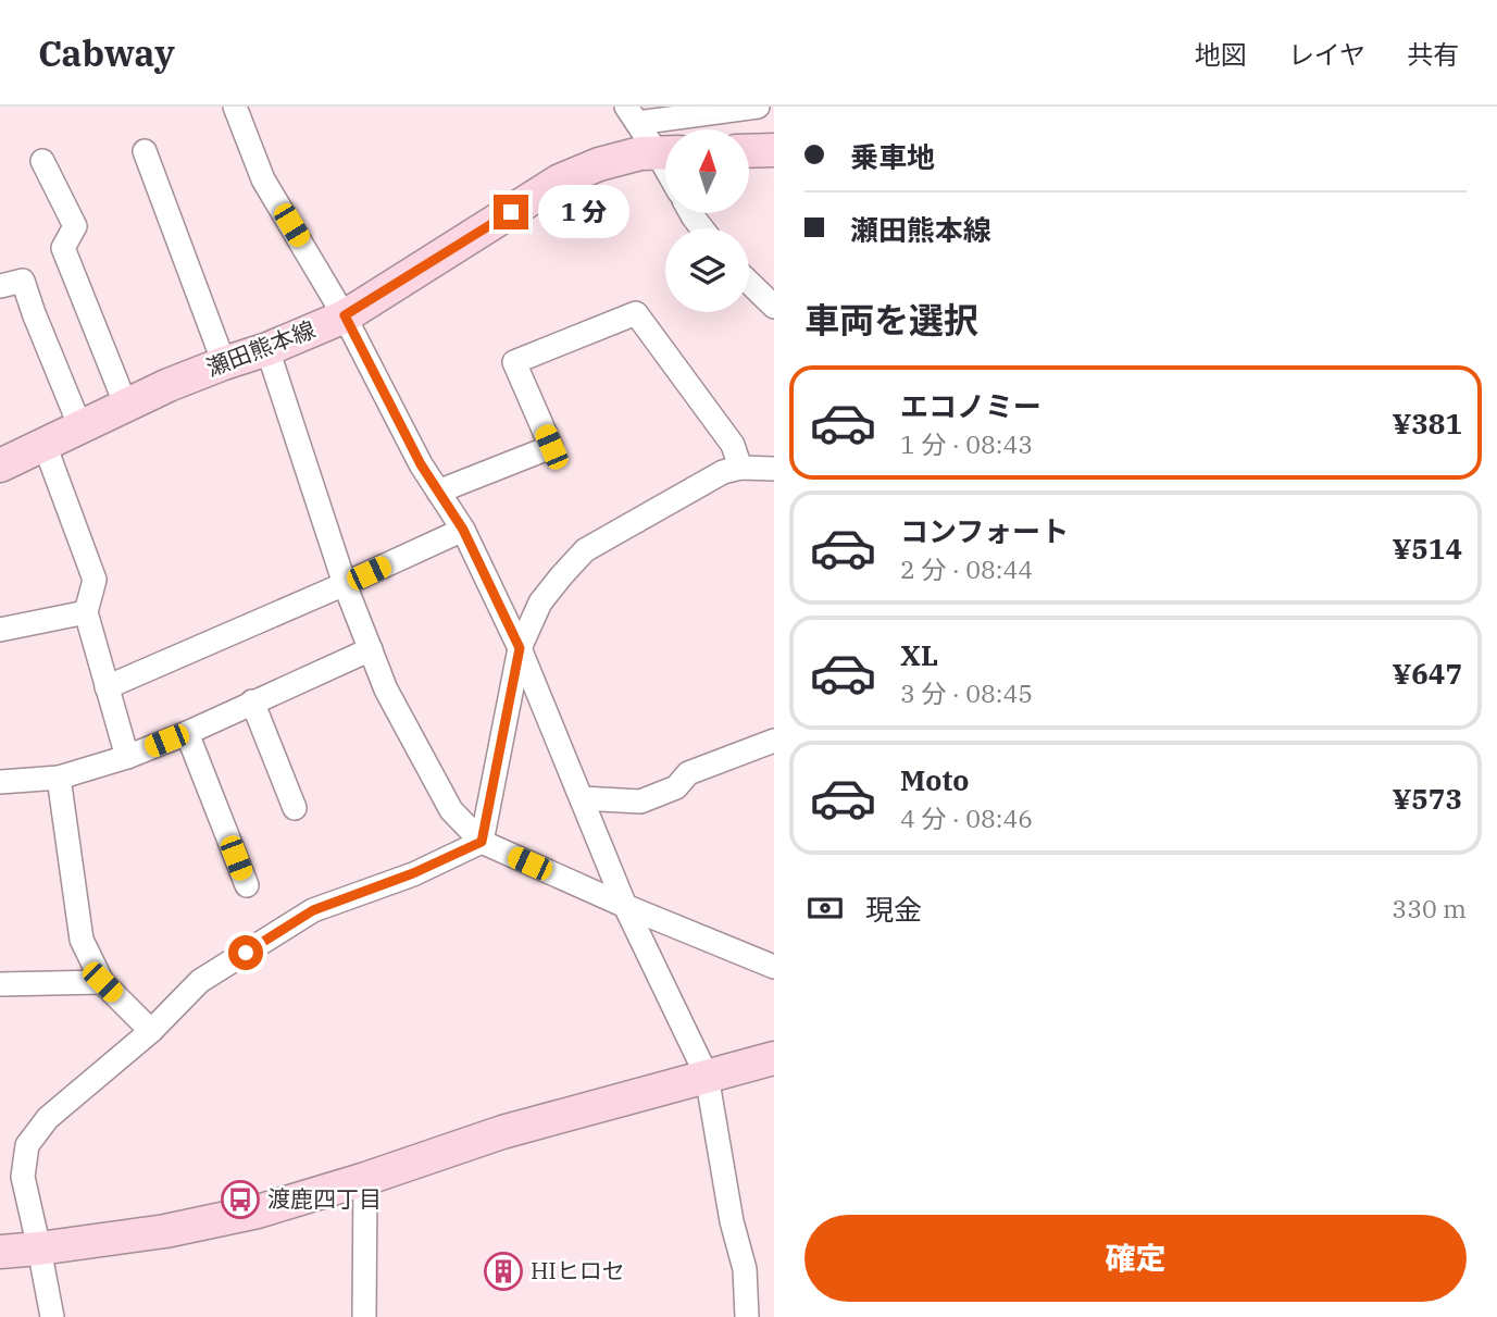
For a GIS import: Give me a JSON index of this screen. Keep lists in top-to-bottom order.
{
  "streets": {
    "street": ["瀬田熊本線"]
  },
  "places": {
    "bus stop": ["渡鹿四丁目"],
    "building": ["HIヒロセ"]
  },
  "north": "top",
  "page": {
    "header": "Cabway",
    "nav": ["地図", "レイヤ", "共有"],
    "banner": ["乗車地", "瀬田熊本線"],
    "bubble": "1 分",
    "heading": "車両を選択",
    "list": [
      {
        "name": "エコノミー",
        "note": "1 分 · 08:43",
        "value": "¥381"
      },
      {
        "name": "コンフォート",
        "note": "2 分 · 08:44",
        "value": "¥514"
      },
      {
        "name": "XL",
        "note": "3 分 · 08:45",
        "value": "¥647"
      },
      {
        "name": "Moto",
        "note": "4 分 · 08:46",
        "value": "¥573"
      }
    ],
    "pay": ["現金", "330 m"],
    "buttons": "確定"
  }
}
